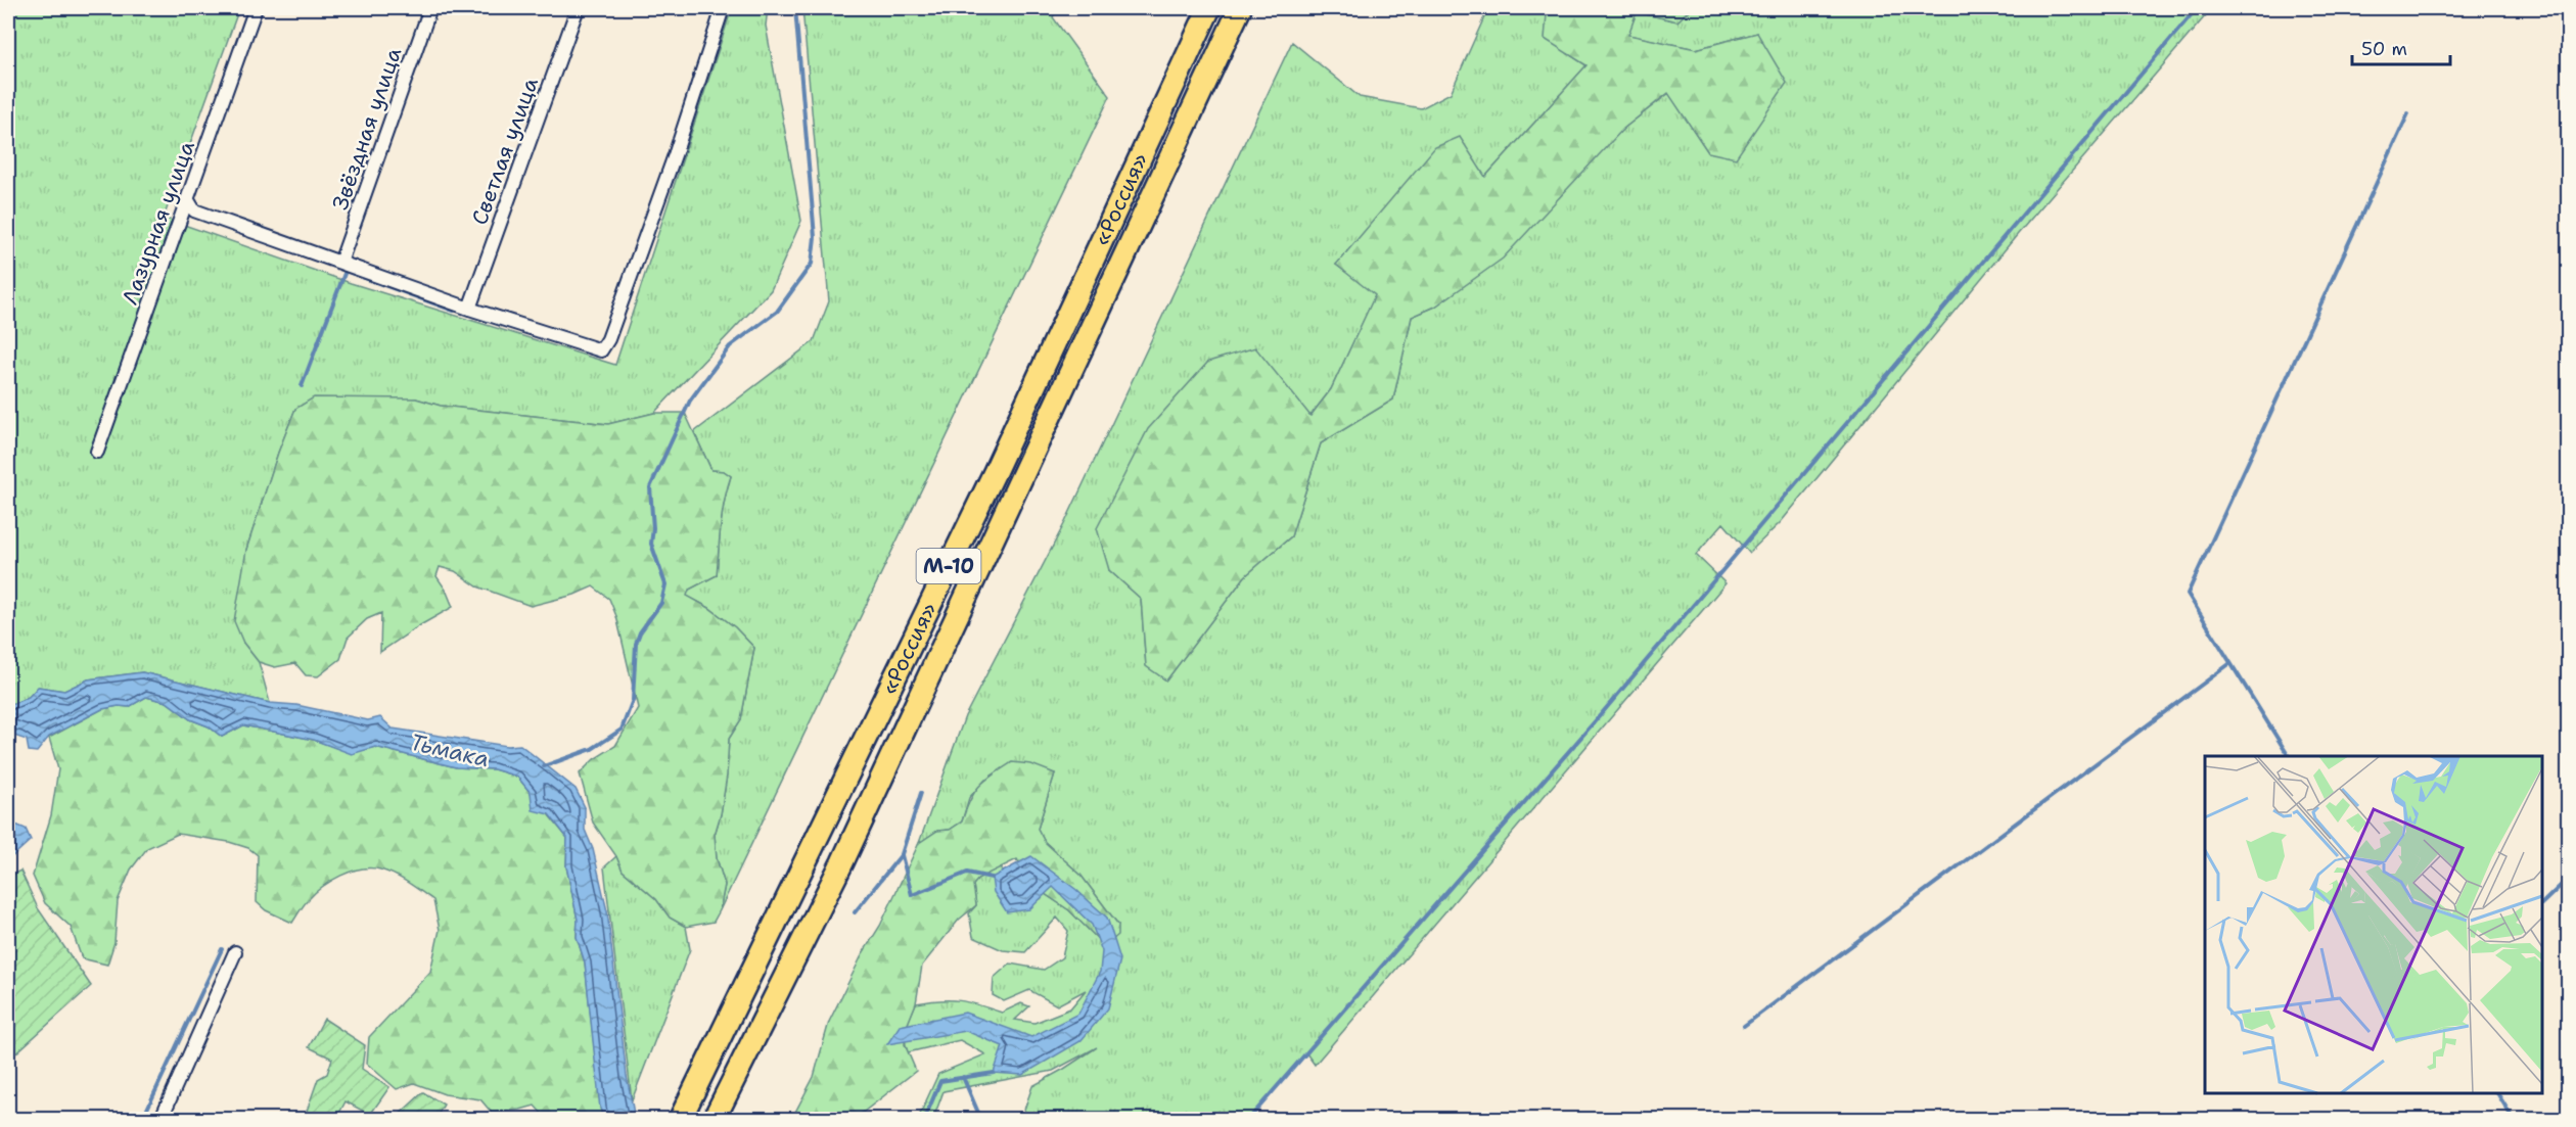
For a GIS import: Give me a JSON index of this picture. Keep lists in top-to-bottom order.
{
  "streets": {
    "highway": ["«Россия»", "М-10"],
    "street": ["Звёздная улица", "Светлая улица", "Лазурная улица"]
  },
  "water": ["Тьмака"],
  "scale_bar": "50 m"
}
